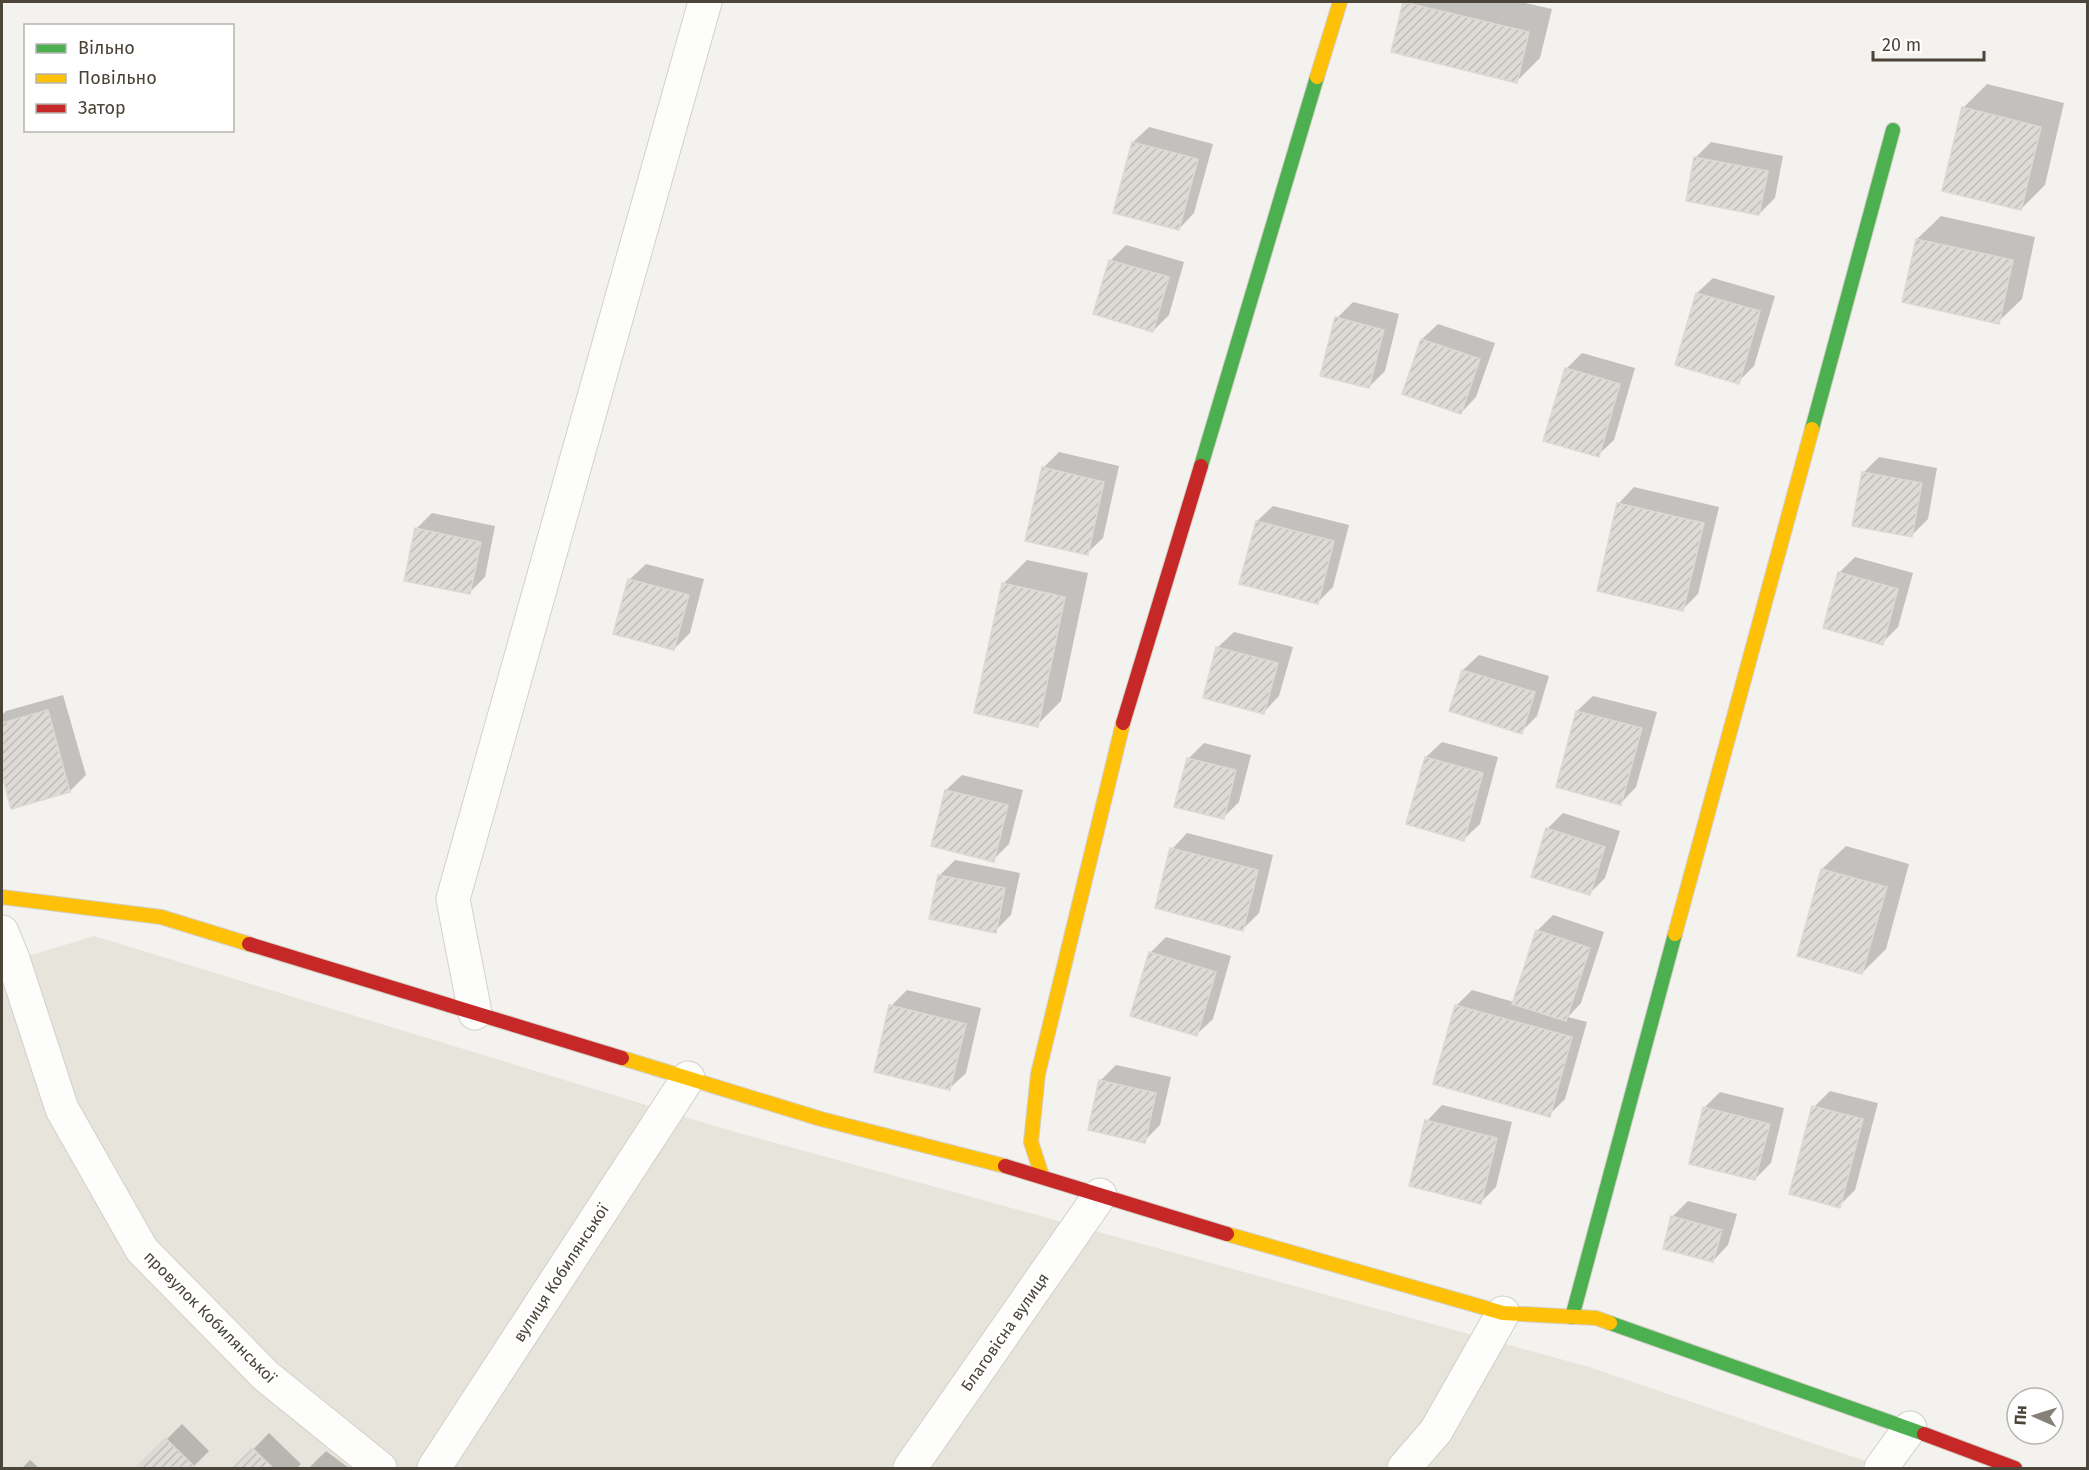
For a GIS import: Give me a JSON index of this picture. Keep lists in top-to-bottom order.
{
  "streets": {
    "street": ["вулиця Кобилянської", "провулок Кобилянської", "Благовісна вулиця"]
  },
  "legend": ["Вільно", "Повільно", "Затор"],
  "scale_bar": "20 m",
  "north": "left"
}
